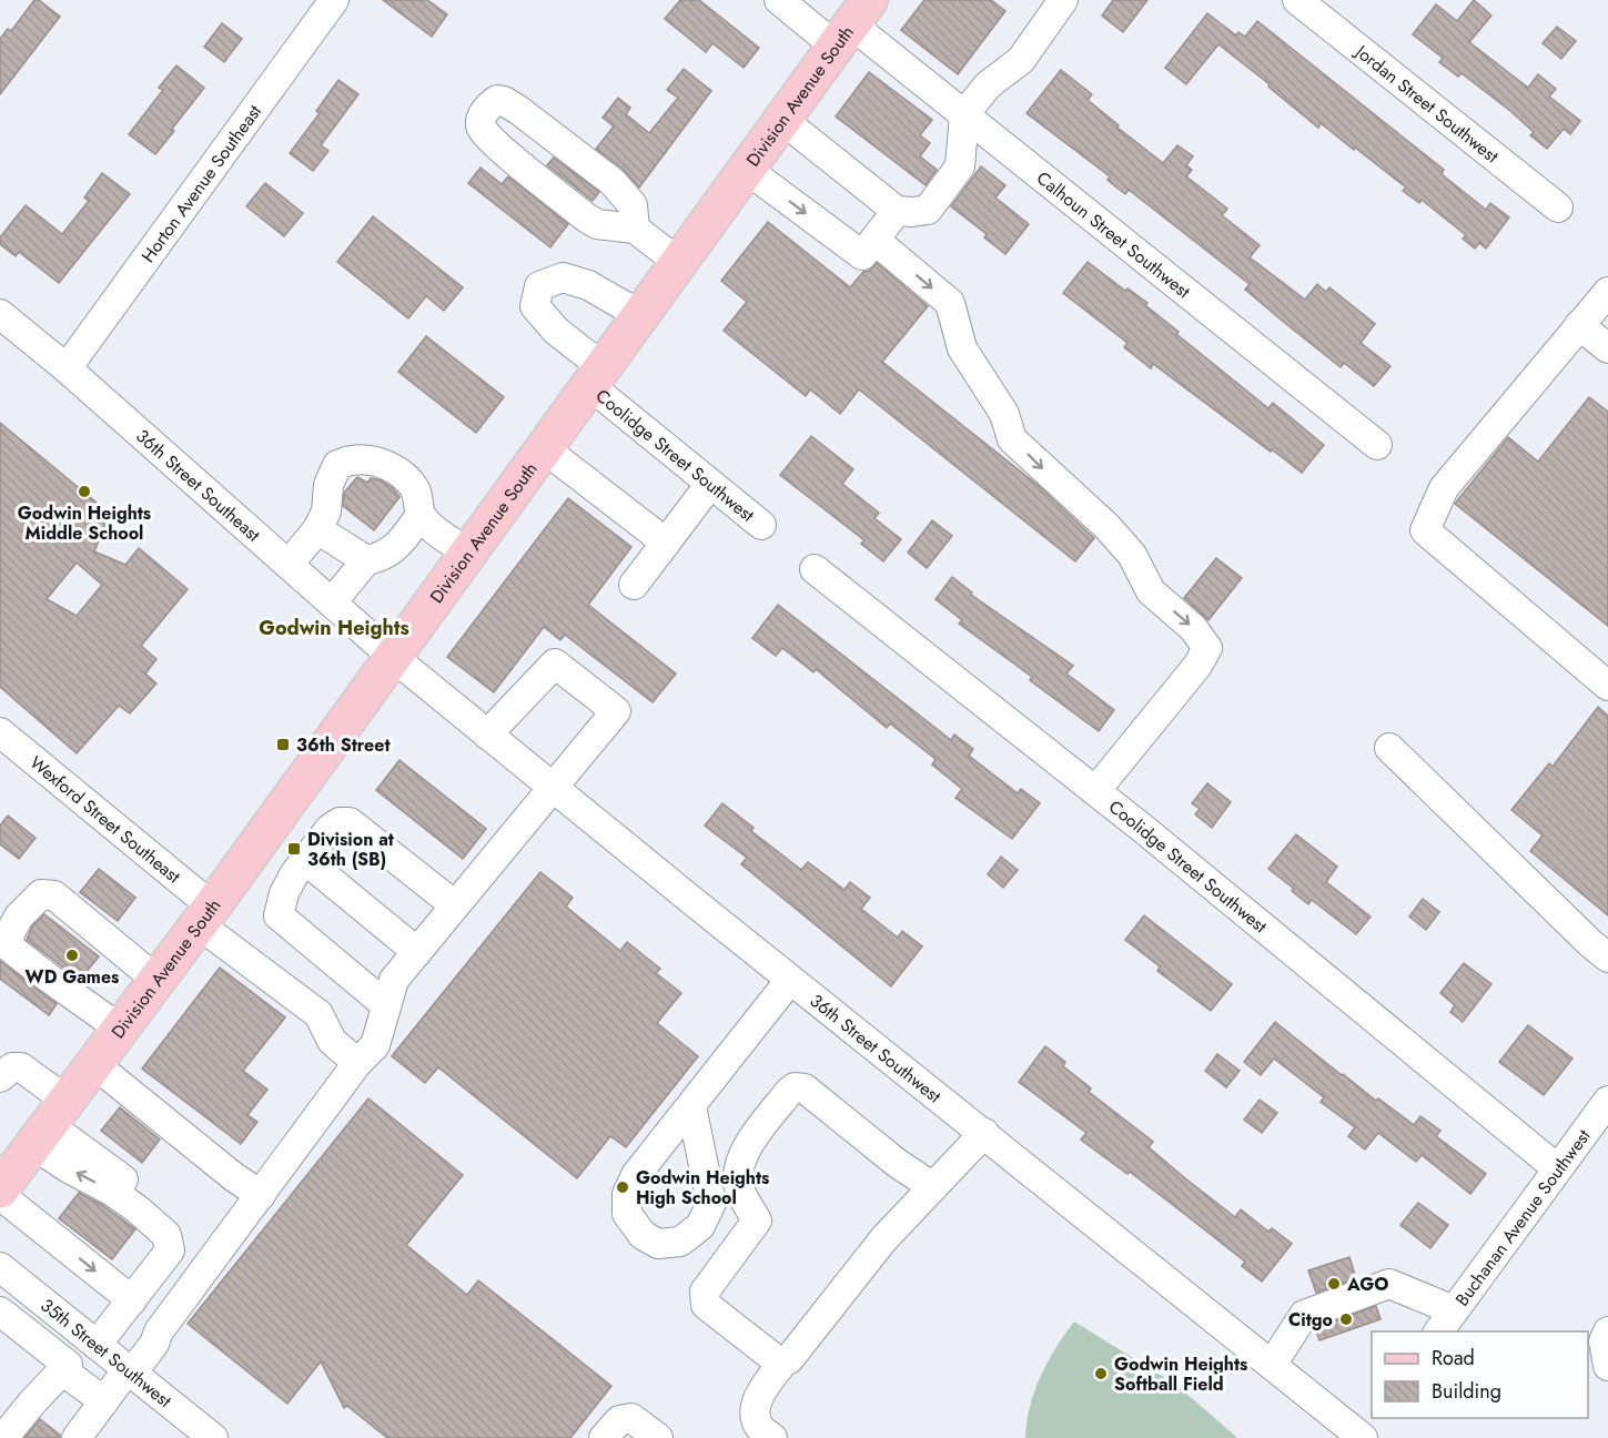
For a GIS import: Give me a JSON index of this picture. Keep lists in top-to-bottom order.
{
  "streets": {
    "main road": ["Division Avenue South"],
    "street": [
      "Jordan Street Southwest",
      "Horton Avenue Southeast",
      "Calhoun Street Southwest",
      "Coolidge Street Southwest",
      "36th Street Southeast",
      "Wexford Street Southeast",
      "36th Street Southwest",
      "Buchanan Avenue Southwest",
      "35th Street Southwest"
    ]
  },
  "crossings": [
    ["Division Avenue South", "Calhoun Street Southwest"],
    ["Division Avenue South", "Coolidge Street Southwest"],
    ["Division Avenue South", "36th Street Southeast"],
    ["Division Avenue South", "Wexford Street Southeast"],
    ["Division Avenue South", "36th Street Southwest"],
    ["Horton Avenue Southeast", "36th Street Southeast"],
    ["Coolidge Street Southwest", "Buchanan Avenue Southwest"],
    ["36th Street Southeast", "36th Street Southwest"]
  ],
  "districts": ["Godwin Heights"],
  "places": {
    "other": [
      "Godwin Heights Middle School",
      "WD Games",
      "Godwin Heights High School",
      "AGO",
      "Citgo",
      "Godwin Heights Softball Field"
    ],
    "transit": ["36th Street", "Division at 36th (SB)"]
  },
  "legend": ["Road", "Building"]
}
